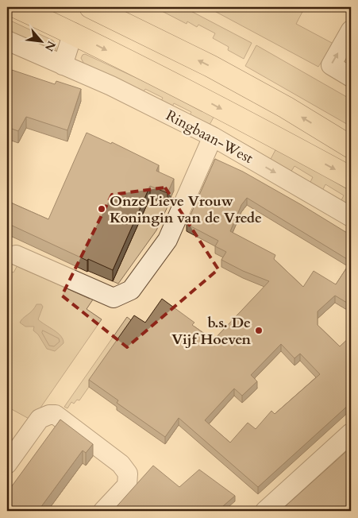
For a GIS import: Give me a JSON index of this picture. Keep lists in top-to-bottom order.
{
  "streets": {
    "street": ["Ringbaan-West"]
  },
  "one_way": ["Ringbaan-West"],
  "places": ["Onze Lieve Vrouw Koningin van de Vrede", "b.s. De Vijf Hoeven"],
  "north": "bottom right"
}
